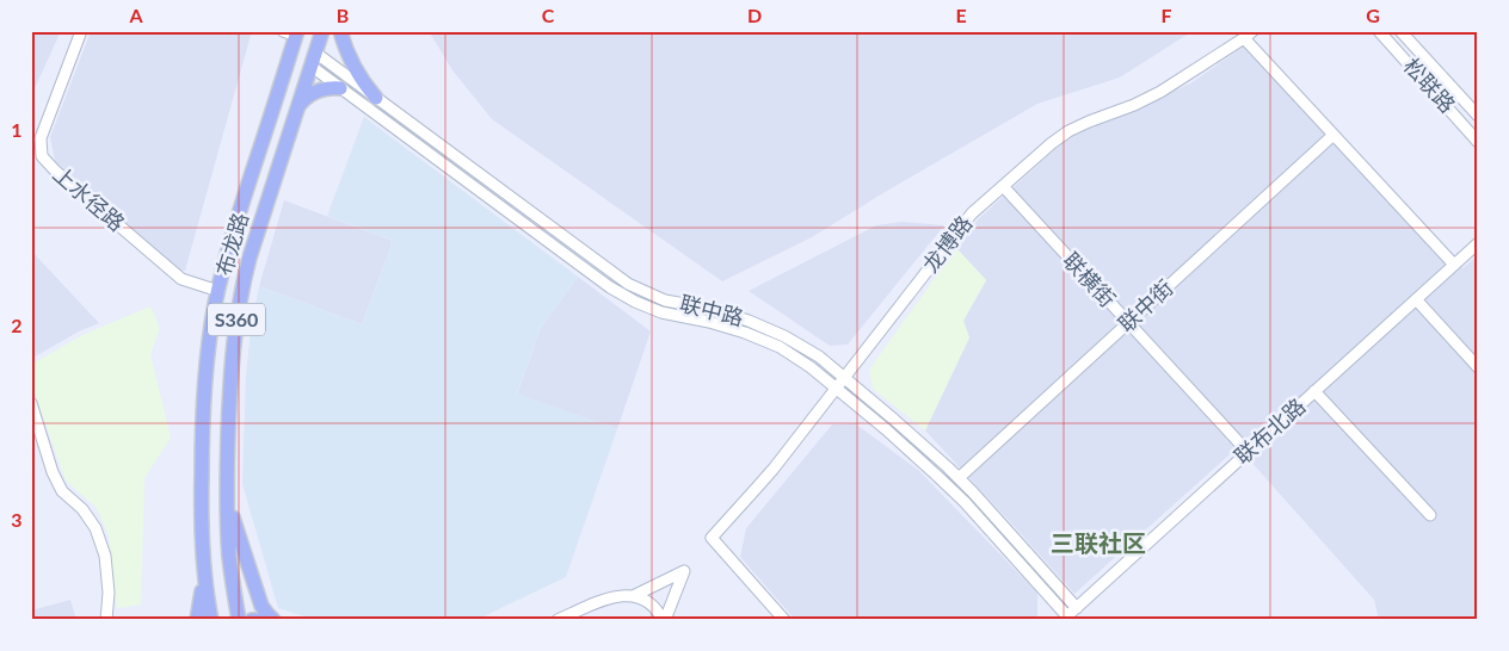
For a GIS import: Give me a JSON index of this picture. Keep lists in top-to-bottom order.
{
  "streets": {
    "main road": ["布龙路", "S360"],
    "street": [
      "松联路",
      "上水径路",
      "龙博路",
      "联横街",
      "联中街",
      "联中路",
      "联布北路"
    ]
  },
  "crossings": [
    ["上水径路", "布龙路"],
    ["布龙路", "联中路"],
    ["龙博路", "联横街"],
    ["龙博路", "联中路"],
    ["联横街", "联中街"],
    ["联横街", "联布北路"],
    ["联中街", "联中路"],
    ["联中路", "联布北路"]
  ],
  "districts": ["三联社区"],
  "grid": {
    "columns": [
      "A",
      "B",
      "C",
      "D",
      "E",
      "F",
      "G"
    ],
    "rows": ["1", "2", "3"]
  }
}
